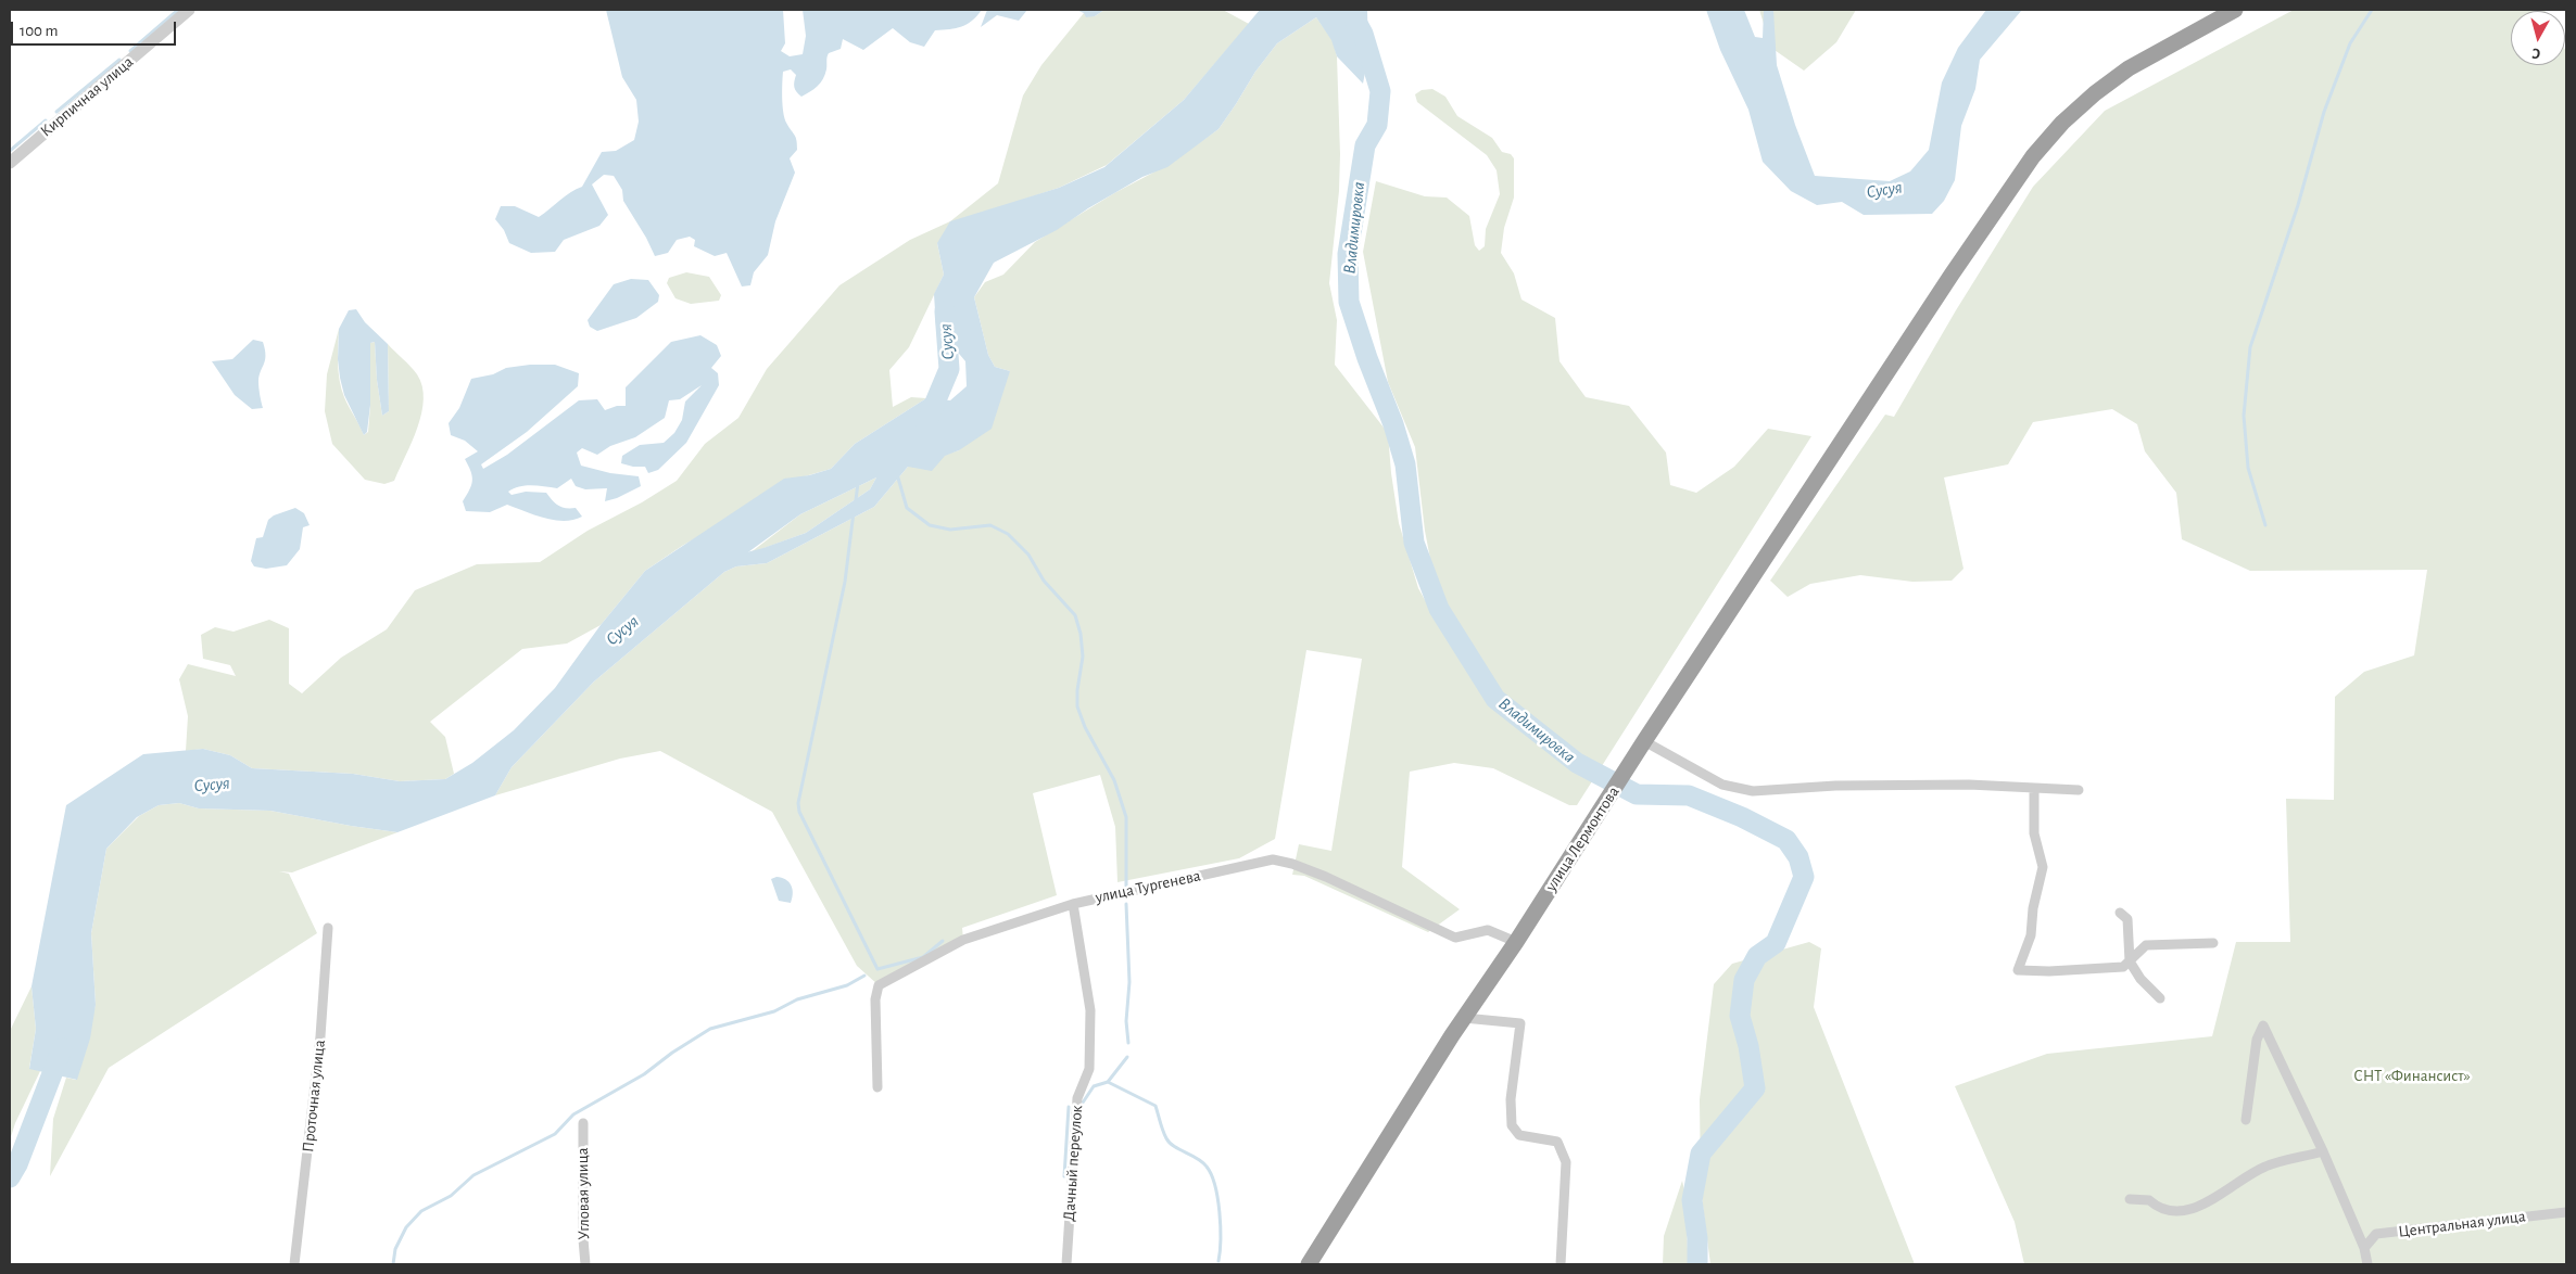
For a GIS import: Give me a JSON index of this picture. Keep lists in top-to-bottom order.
{
  "streets": {
    "highway": ["улица Лермонтова"],
    "street": [
      "Кирпичная улица",
      "улица Тургенева",
      "Проточная улица",
      "Дачный переулок",
      "Угловая улица",
      "Центральная улица"
    ]
  },
  "crossings": [
    ["улица Лермонтова", "улица Тургенева"],
    ["улица Тургенева", "Дачный переулок"]
  ],
  "water": ["Сусуя", "Владимировка"],
  "parks": ["СНТ «Финансист»"],
  "scale_bar": "100 m",
  "north": "bottom"
}
